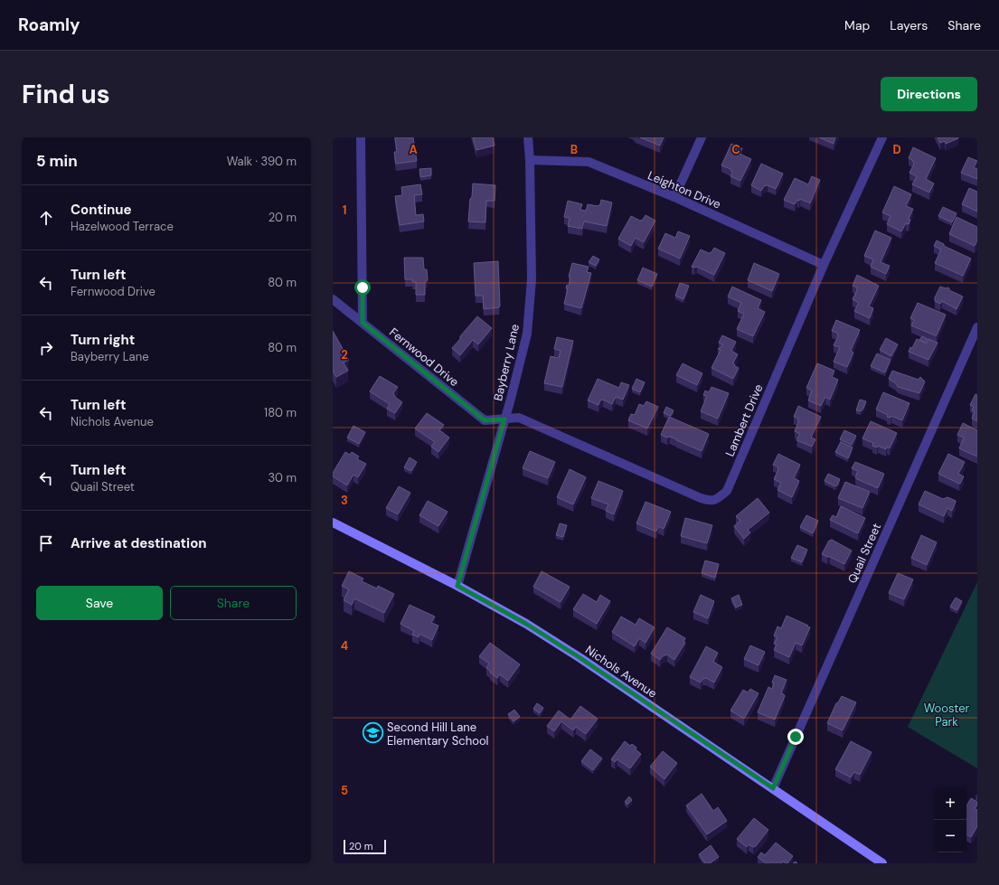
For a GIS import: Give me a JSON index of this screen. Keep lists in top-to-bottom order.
{
  "streets": {
    "main road": ["Nichols Avenue"],
    "street": [
      "Leighton Drive",
      "Fernwood Drive",
      "Bayberry Lane",
      "Lambert Drive",
      "Quail Street"
    ]
  },
  "crossings": [
    ["Leighton Drive", "Bayberry Lane"],
    ["Leighton Drive", "Lambert Drive"],
    ["Fernwood Drive", "Bayberry Lane"],
    ["Fernwood Drive", "Lambert Drive"],
    ["Bayberry Lane", "Lambert Drive"],
    ["Bayberry Lane", "Nichols Avenue"],
    ["Quail Street", "Nichols Avenue"]
  ],
  "parks": ["Wooster Park"],
  "places": {
    "school or university": ["Second Hill Lane Elementary School"]
  },
  "scale_bar": "20 m",
  "page": {
    "header": "Roamly",
    "nav": ["Map", "Layers", "Share"],
    "buttons": [
      "Directions",
      ["Save", "Share"]
    ],
    "title": "Find us",
    "heading": ["5 min", "Walk · 390 m"],
    "list": [
      ["Continue", "Hazelwood Terrace", "20 m"],
      ["Turn left", "Fernwood Drive", "80 m"],
      ["Turn right", "Bayberry Lane", "80 m"],
      ["Turn left", "Nichols Avenue", "180 m"],
      ["Turn left", "Quail Street", "30 m"],
      "Arrive at destination"
    ],
    "map_buttons": ["+", "−"],
    "scale": "20 m"
  },
  "grid": {
    "columns": [
      "A",
      "B",
      "C",
      "D"
    ],
    "rows": [
      "1",
      "2",
      "3",
      "4",
      "5"
    ]
  }
}
